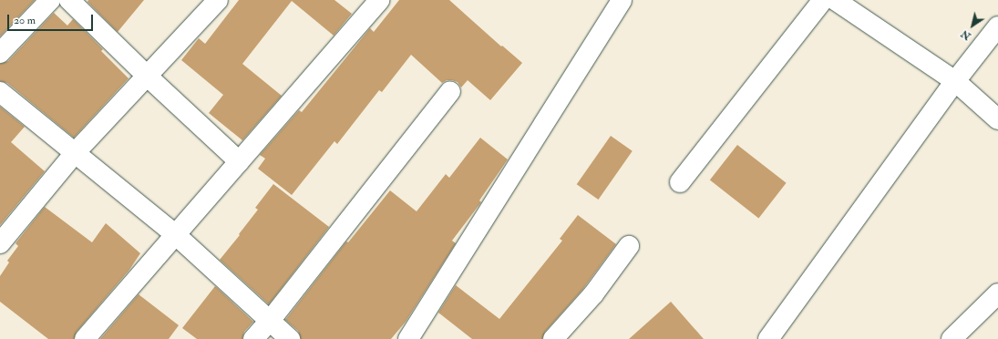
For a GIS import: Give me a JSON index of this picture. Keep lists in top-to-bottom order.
{
  "scale_bar": "20 m",
  "north": "bottom left"
}
